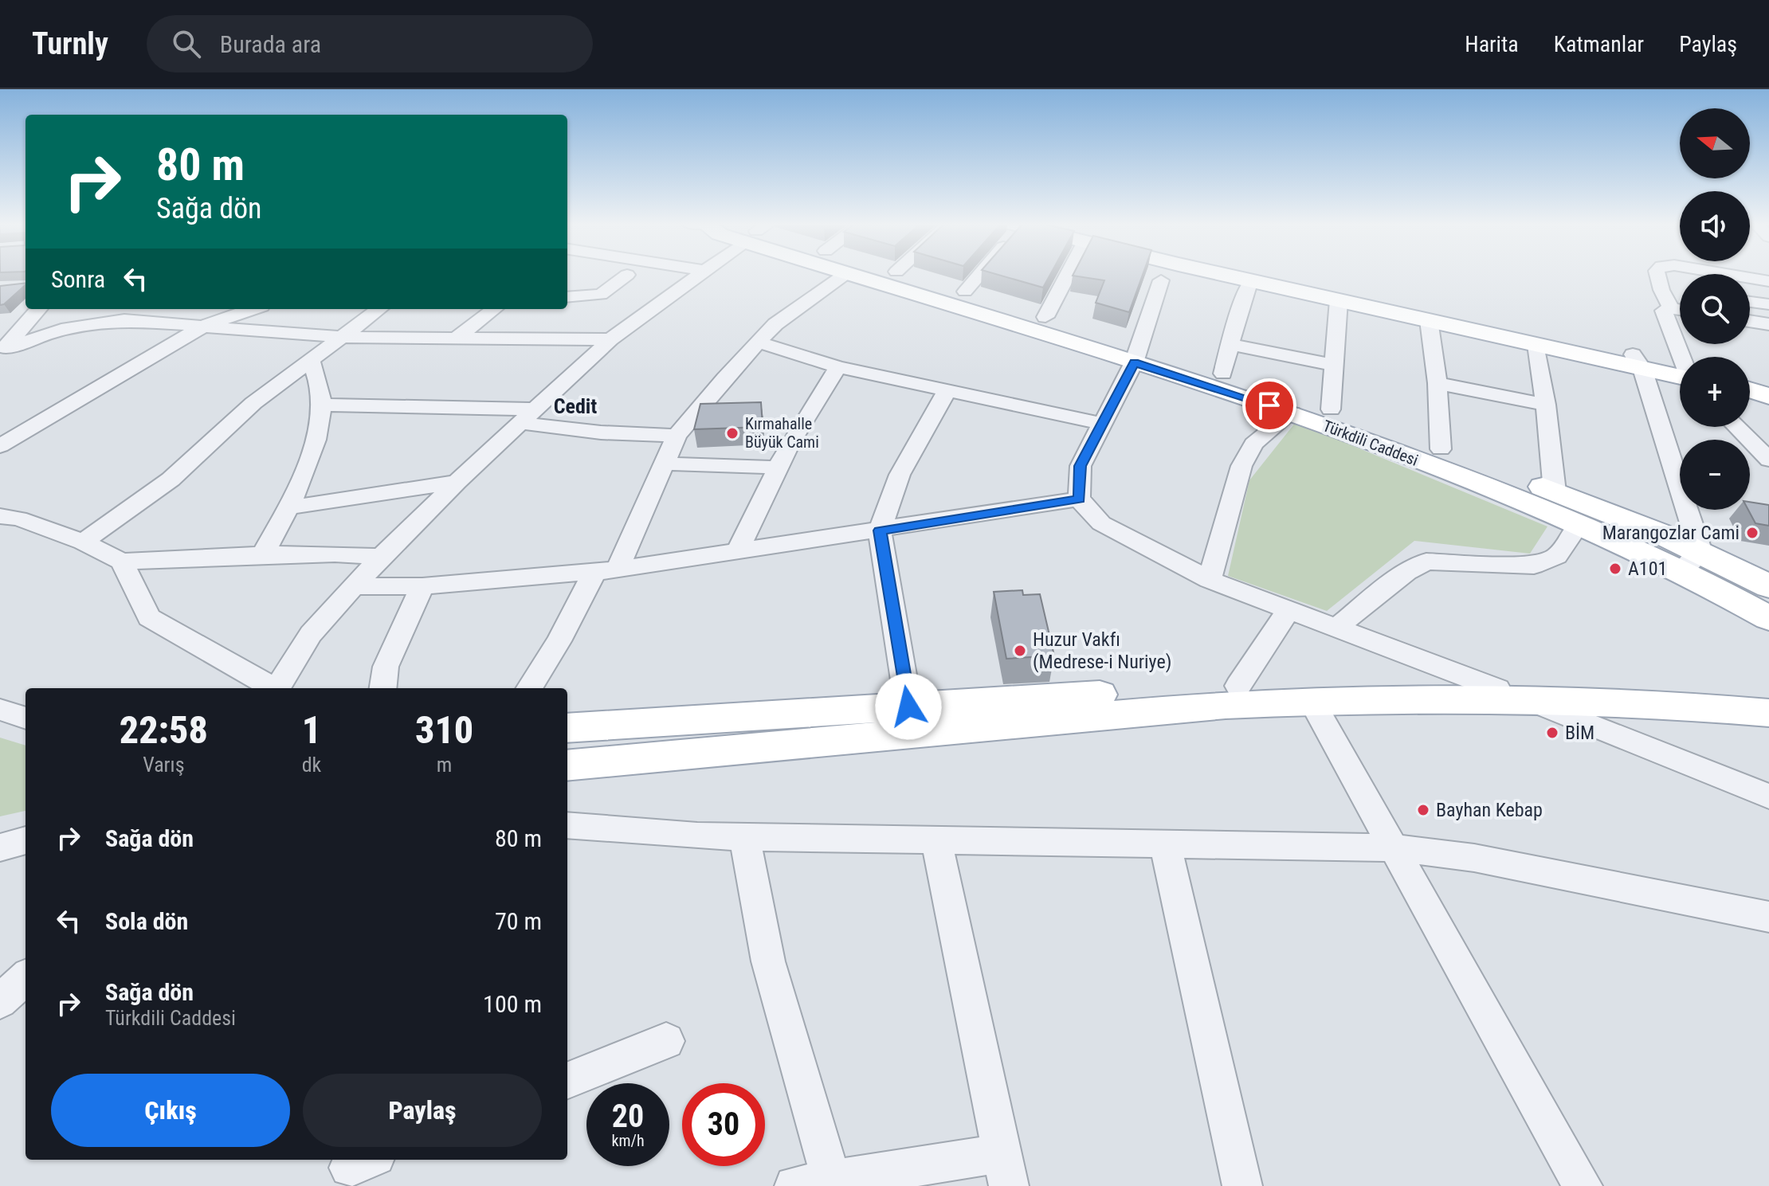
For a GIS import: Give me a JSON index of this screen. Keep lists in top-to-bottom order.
{
  "streets": {
    "main road": ["Türkdili Caddesi"]
  },
  "districts": ["Cedit"],
  "places": [
    "Kırmahalle Büyük Cami",
    "Marangozlar Cami",
    "A101",
    "Huzur Vakfı (Medrese-i Nuriye)",
    "BİM",
    "Bayhan Kebap"
  ],
  "north": "left",
  "page": {
    "header": "Turnly",
    "search": "Burada ara",
    "nav": ["Harita", "Katmanlar", "Paylaş"],
    "map_buttons": ["+", "−"],
    "turn": ["80 m", "Sağa dön"],
    "then": "Sonra",
    "eta": [
      "22:58",
      "Varış",
      "1",
      "dk",
      "310",
      "m"
    ],
    "list": [
      {
        "name": "Sağa dön",
        "value": "80 m"
      },
      {
        "name": "Sola dön",
        "value": "70 m"
      },
      {
        "name": "Sağa dön",
        "note": "Türkdili Caddesi",
        "value": "100 m"
      }
    ],
    "buttons": ["Çıkış", "Paylaş"],
    "speed": "20 km/h",
    "limit": "30"
  }
}
